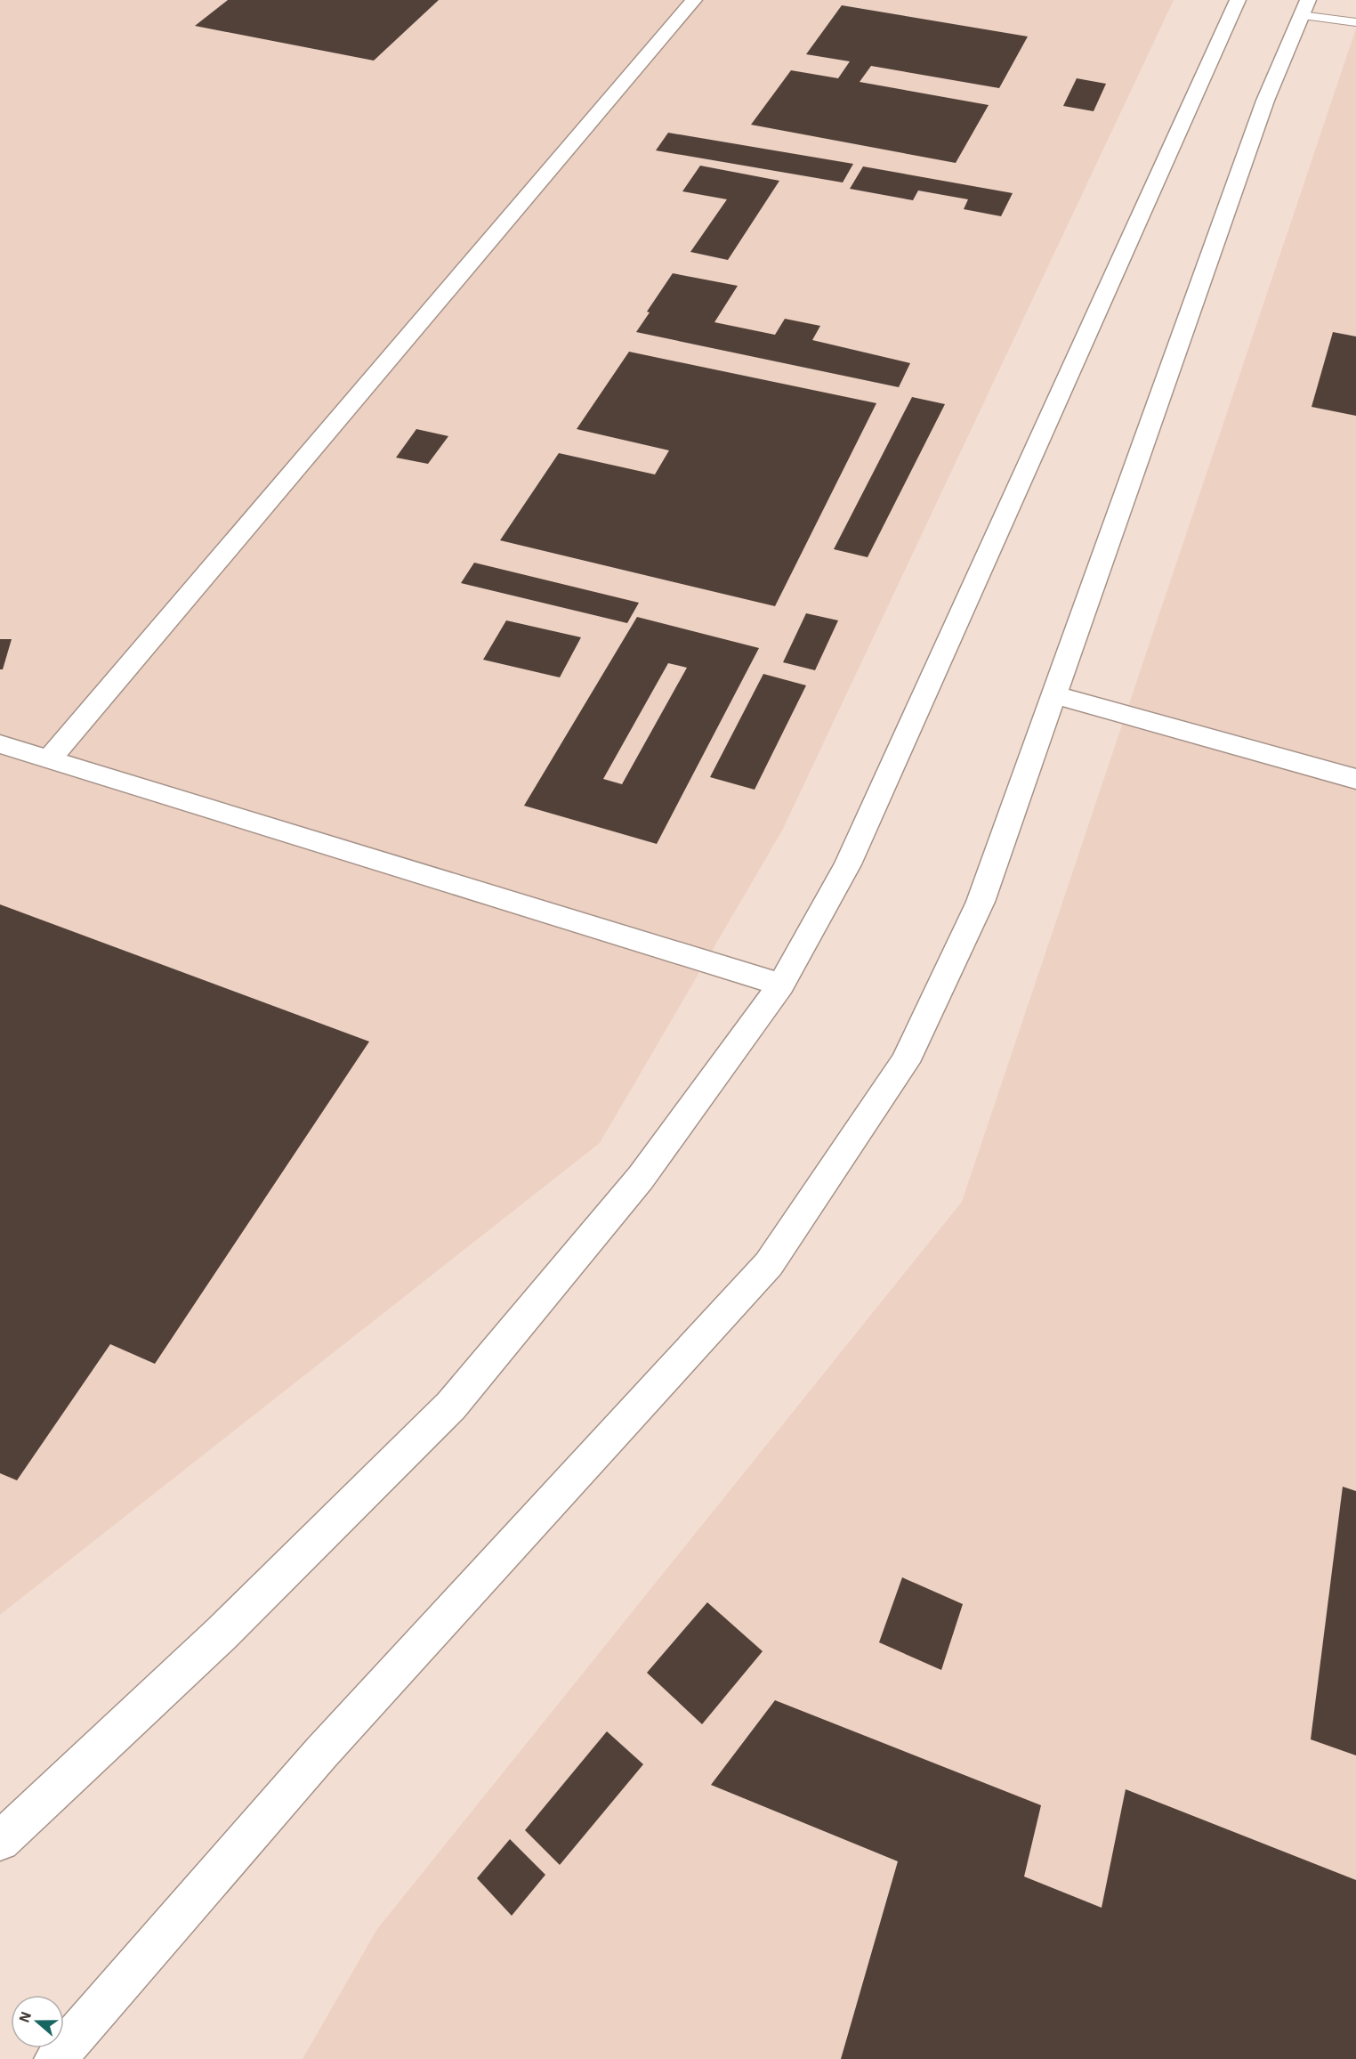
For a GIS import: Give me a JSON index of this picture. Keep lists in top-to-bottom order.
{
  "north": "left"
}
